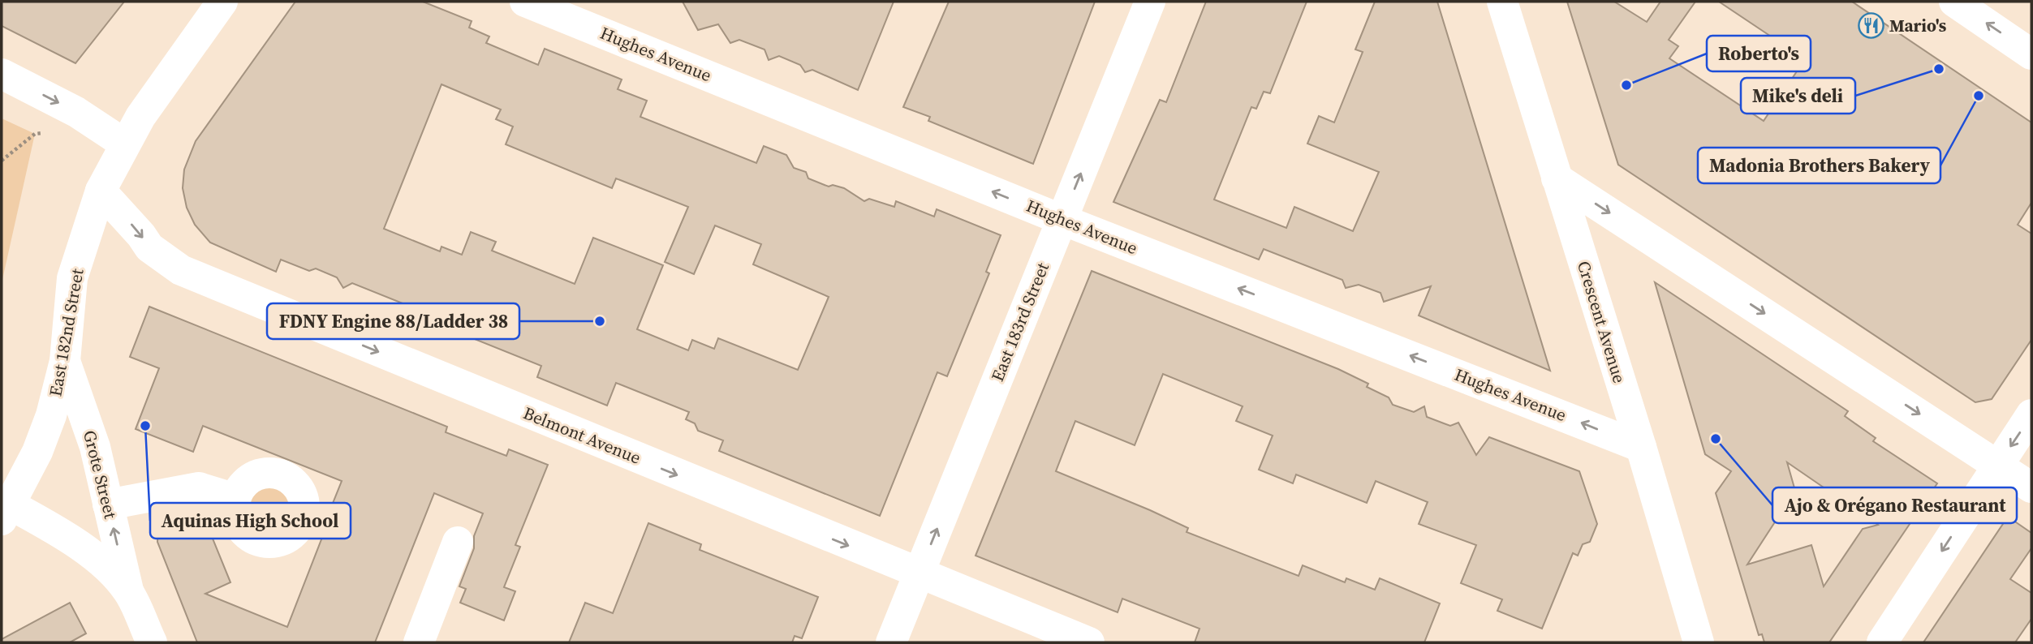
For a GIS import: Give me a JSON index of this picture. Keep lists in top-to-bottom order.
{
  "streets": {
    "street": [
      "Hughes Avenue",
      "East 183rd Street",
      "Crescent Avenue",
      "East 182nd Street",
      "Belmont Avenue",
      "Grote Street"
    ]
  },
  "crossings": [
    ["Hughes Avenue", "East 183rd Street"],
    ["Hughes Avenue", "Crescent Avenue"],
    ["East 183rd Street", "Belmont Avenue"],
    ["East 182nd Street", "Belmont Avenue"],
    ["East 182nd Street", "Grote Street"]
  ],
  "one_way": ["Hughes Avenue", "East 183rd Street", "Belmont Avenue"],
  "places": {
    "restaurant": ["Mario's"],
    "other": [
      "Mike's deli",
      "Roberto's",
      "Madonia Brothers Bakery",
      "FDNY Engine 88/Ladder 38",
      "Aquinas High School",
      "Ajo & Orégano Restaurant"
    ]
  }
}
